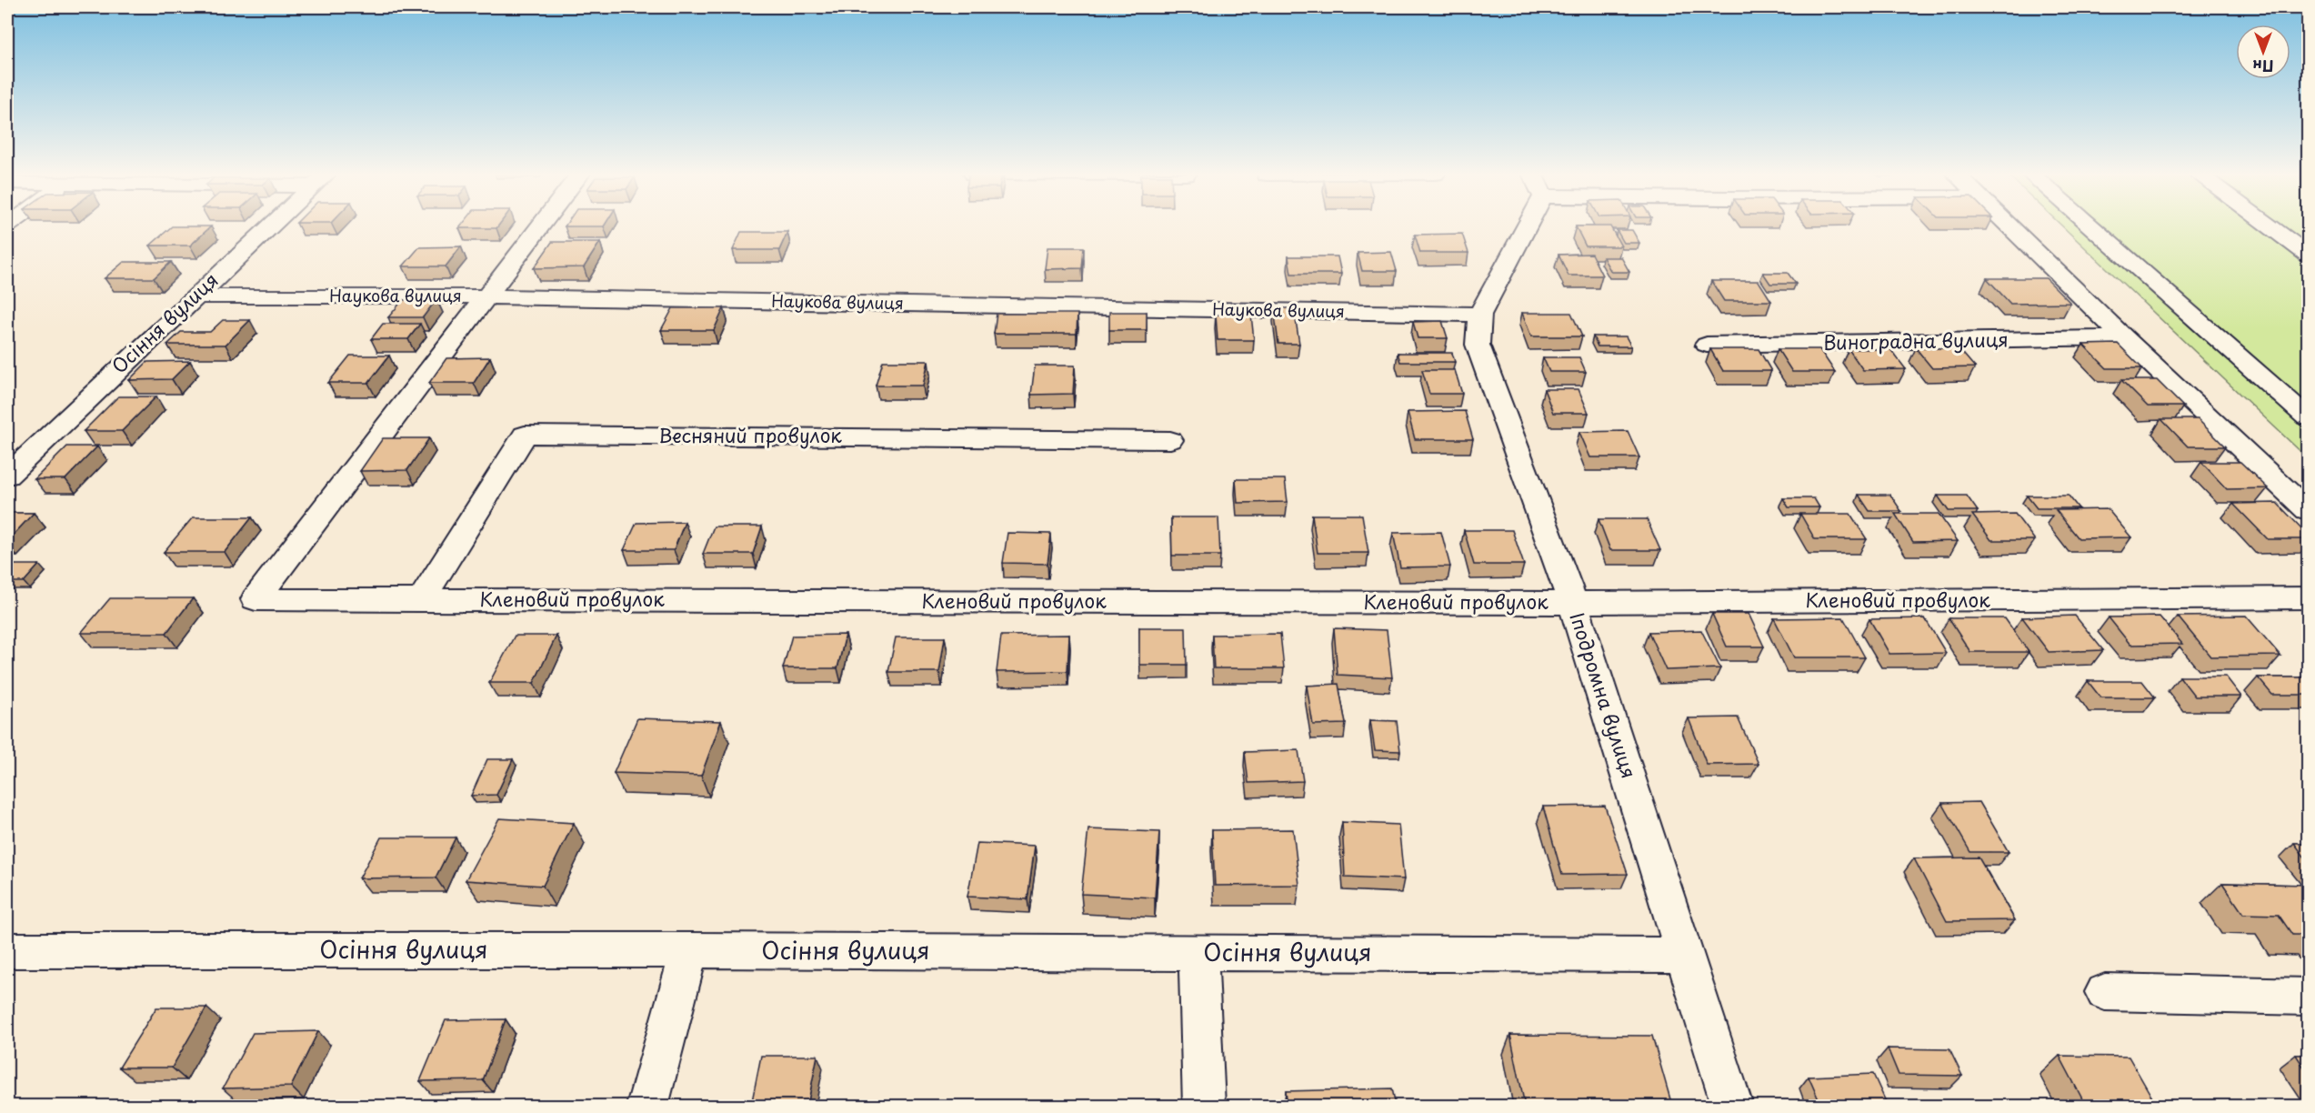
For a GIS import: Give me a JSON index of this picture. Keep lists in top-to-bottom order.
{
  "streets": {
    "street": [
      "Наукова вулиця",
      "Осіння вулиця",
      "Виноградна вулиця",
      "Весняний провулок",
      "Кленовий провулок",
      "Іподромна вулиця"
    ]
  },
  "crossings": [
    ["Наукова вулиця", "Осіння вулиця"],
    ["Наукова вулиця", "Кленовий провулок"],
    ["Наукова вулиця", "Іподромна вулиця"],
    ["Осіння вулиця", "Іподромна вулиця"],
    ["Весняний провулок", "Кленовий провулок"],
    ["Кленовий провулок", "Іподромна вулиця"]
  ],
  "north": "bottom"
}
